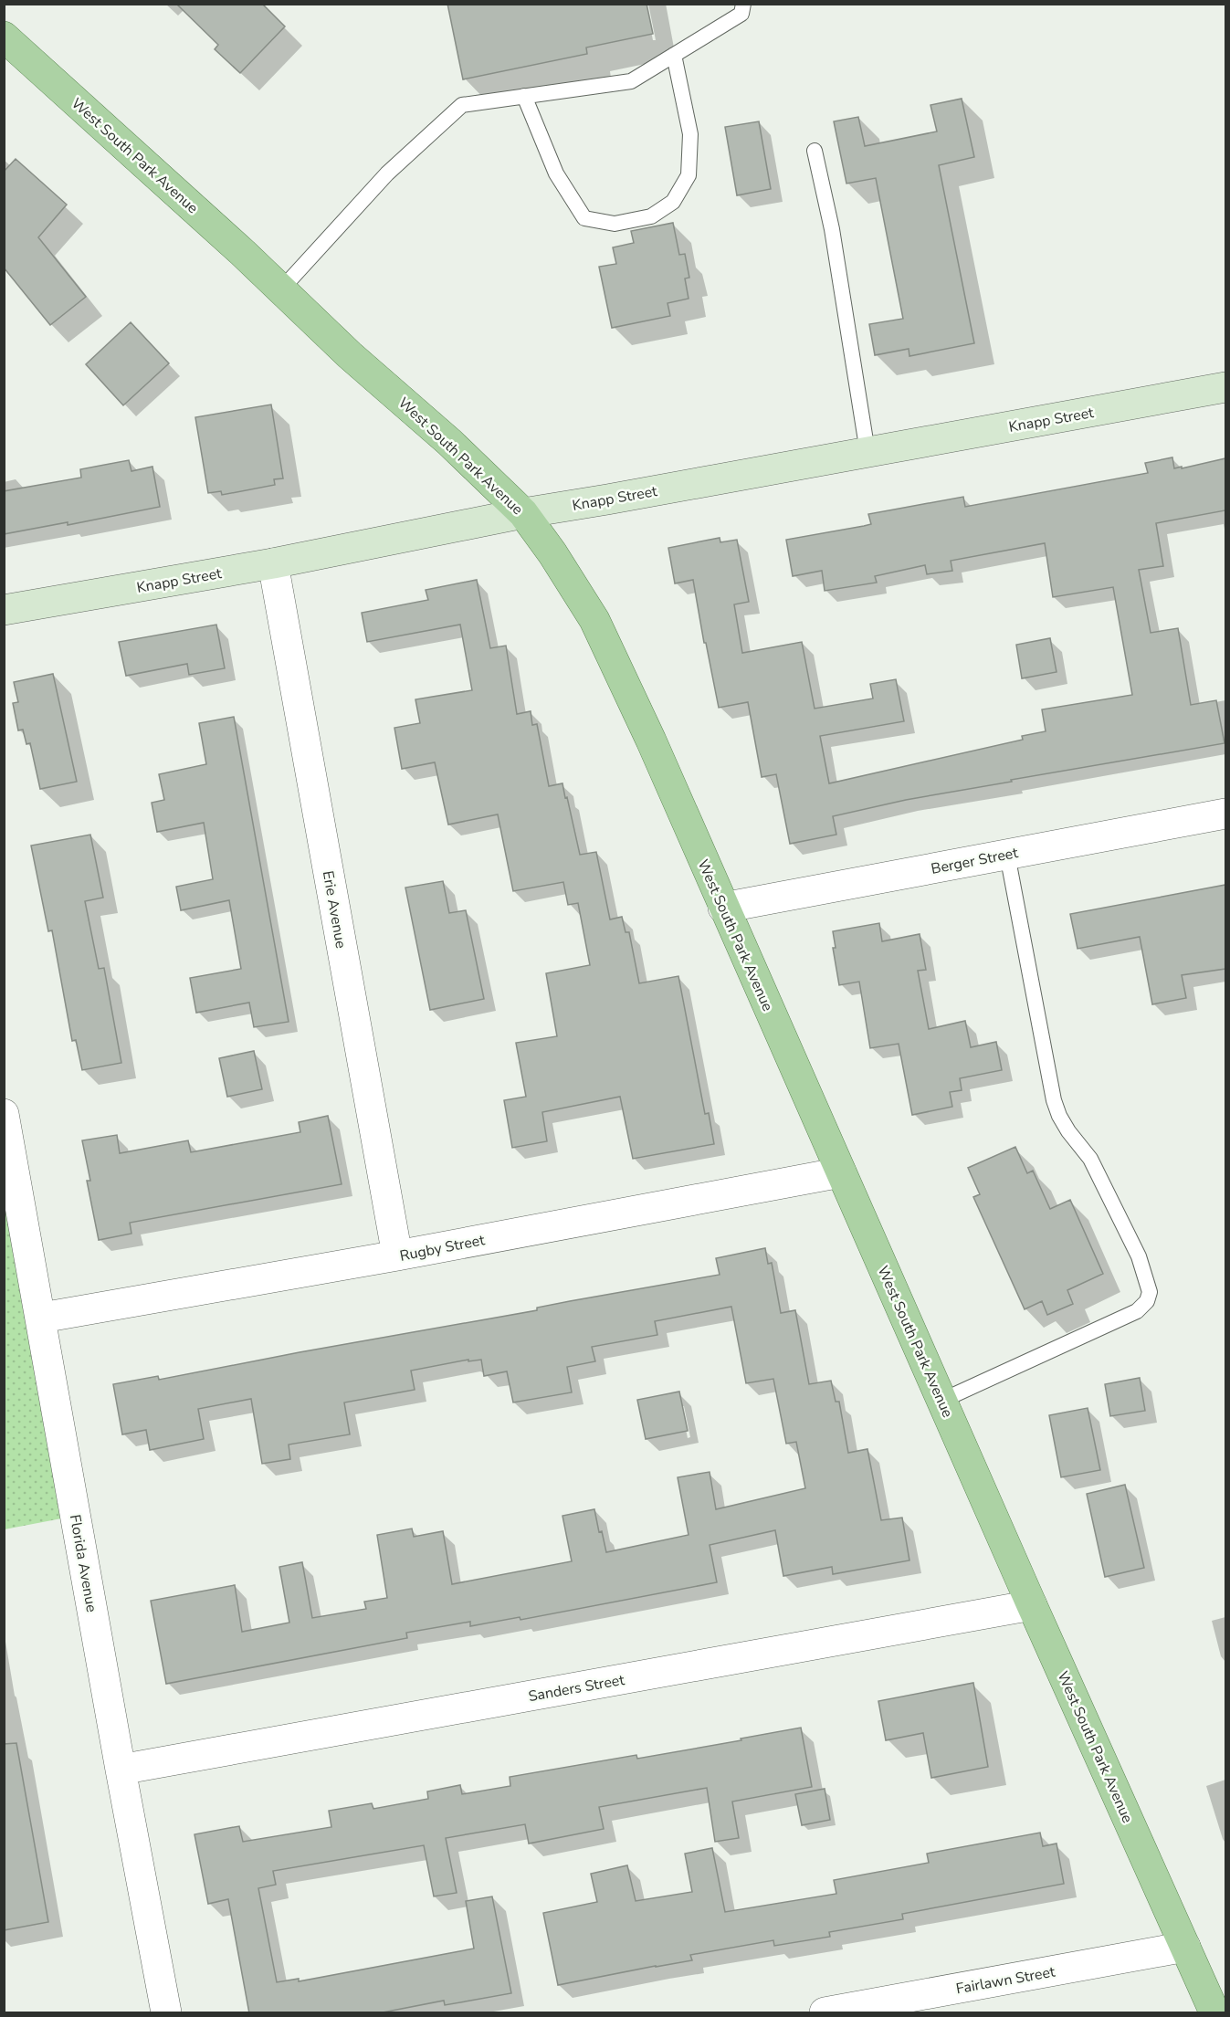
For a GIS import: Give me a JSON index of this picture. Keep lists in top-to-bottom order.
{
  "streets": {
    "main road": ["West South Park Avenue"],
    "street": [
      "Knapp Street",
      "Berger Street",
      "Erie Avenue",
      "Rugby Street",
      "Florida Avenue",
      "Sanders Street",
      "Fairlawn Street"
    ]
  },
  "crossings": [
    ["West South Park Avenue", "Knapp Street"],
    ["West South Park Avenue", "Berger Street"],
    ["West South Park Avenue", "Rugby Street"],
    ["West South Park Avenue", "Sanders Street"],
    ["West South Park Avenue", "Fairlawn Street"],
    ["Knapp Street", "Erie Avenue"],
    ["Erie Avenue", "Rugby Street"],
    ["Rugby Street", "Florida Avenue"],
    ["Florida Avenue", "Sanders Street"]
  ]
}
